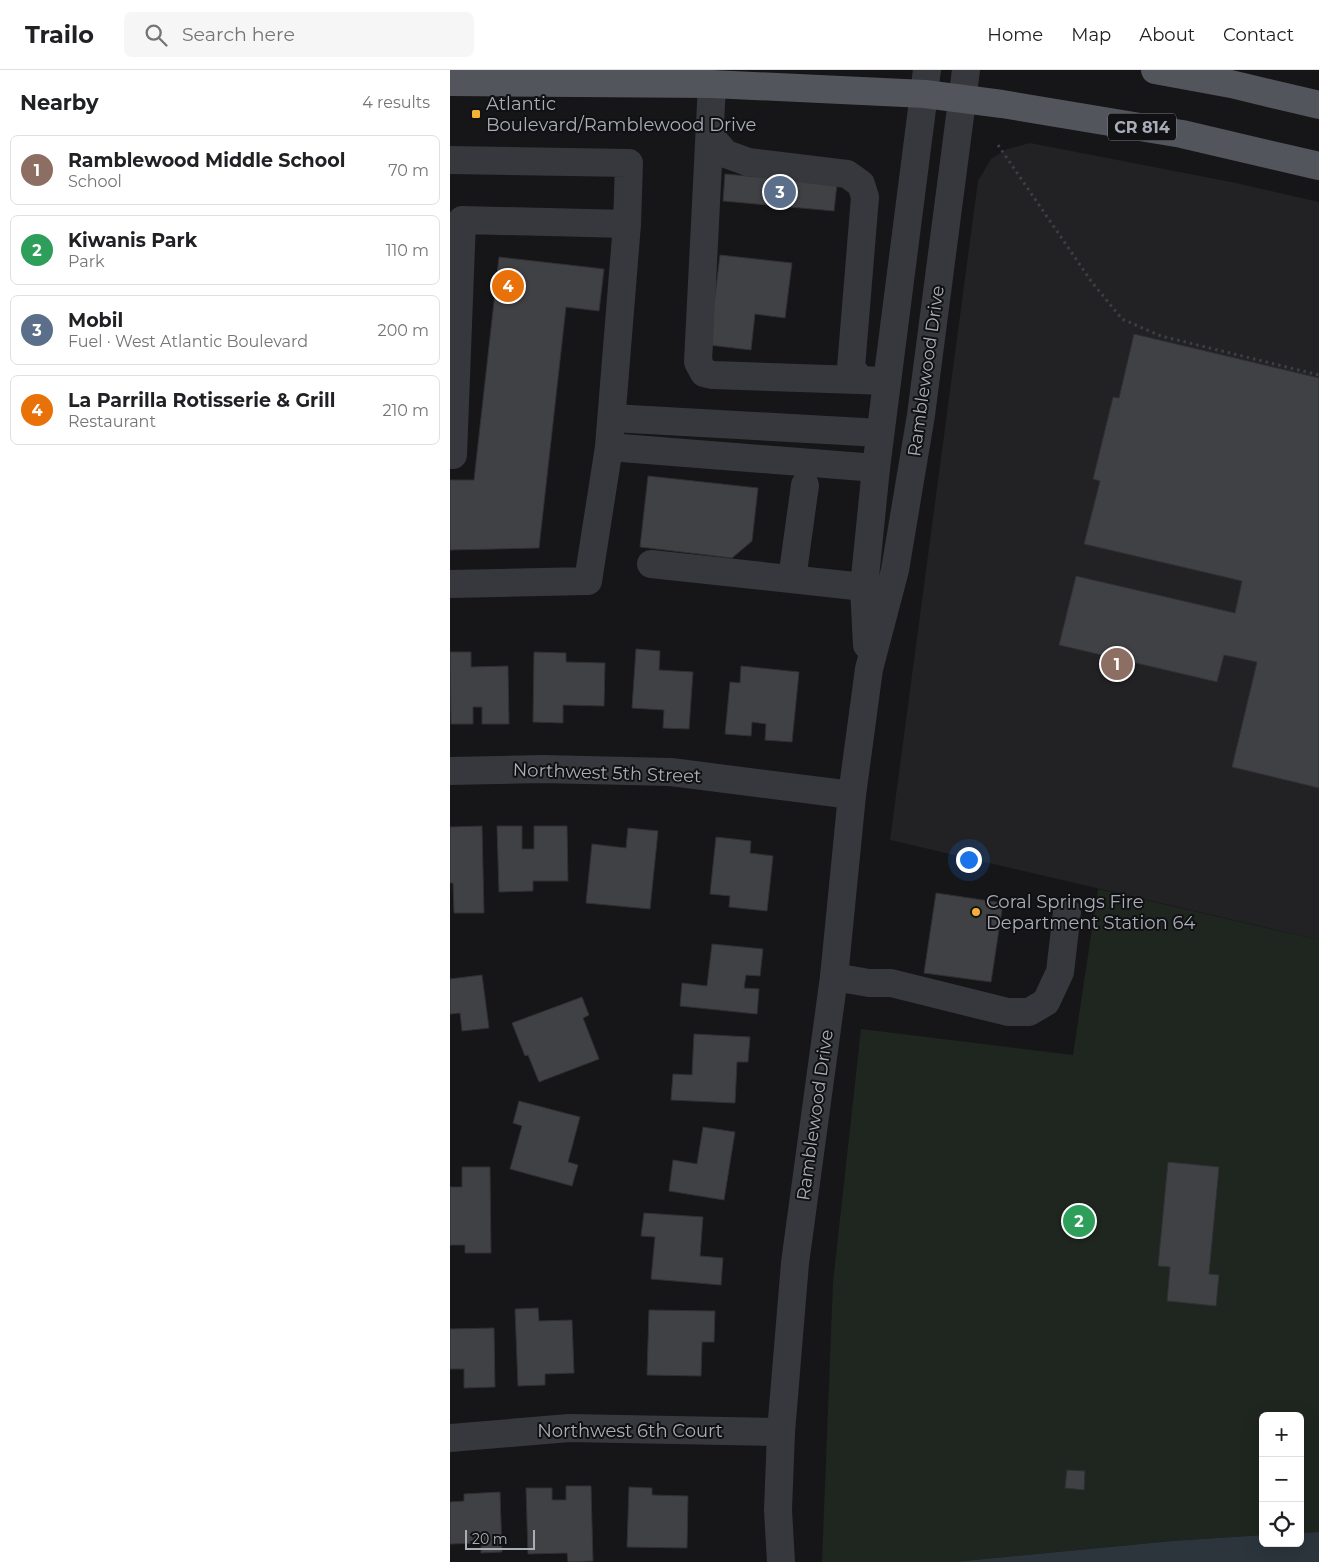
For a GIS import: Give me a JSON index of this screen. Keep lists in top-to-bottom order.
{
  "streets": {
    "main road": ["CR 814"],
    "street": ["Ramblewood Drive", "Northwest 5th Street", "Northwest 6th Court"]
  },
  "crossings": [
    ["CR 814", "Ramblewood Drive"],
    ["Ramblewood Drive", "Northwest 5th Street"],
    ["Ramblewood Drive", "Northwest 6th Court"]
  ],
  "places": {
    "transit": ["Atlantic Boulevard/Ramblewood Drive"],
    "other": ["Coral Springs Fire Department Station 64"]
  },
  "scale_bar": "20 m",
  "page": {
    "header": "Trailo",
    "search": "Search here",
    "nav": [
      "Home",
      "Map",
      "About",
      "Contact"
    ],
    "heading": ["Nearby", "4 results"],
    "list": [
      {
        "mark": "1",
        "name": "Ramblewood Middle School",
        "note": "School",
        "value": "70 m"
      },
      {
        "mark": "2",
        "name": "Kiwanis Park",
        "note": "Park",
        "value": "110 m"
      },
      {
        "mark": "3",
        "name": "Mobil",
        "note": "Fuel · West Atlantic Boulevard",
        "value": "200 m"
      },
      {
        "mark": "4",
        "name": "La Parrilla Rotisserie & Grill",
        "note": "Restaurant",
        "value": "210 m"
      }
    ],
    "pins": [
      "3",
      "4",
      "1",
      "2"
    ],
    "map_buttons": ["+", "−"],
    "scale": "20 m"
  }
}
